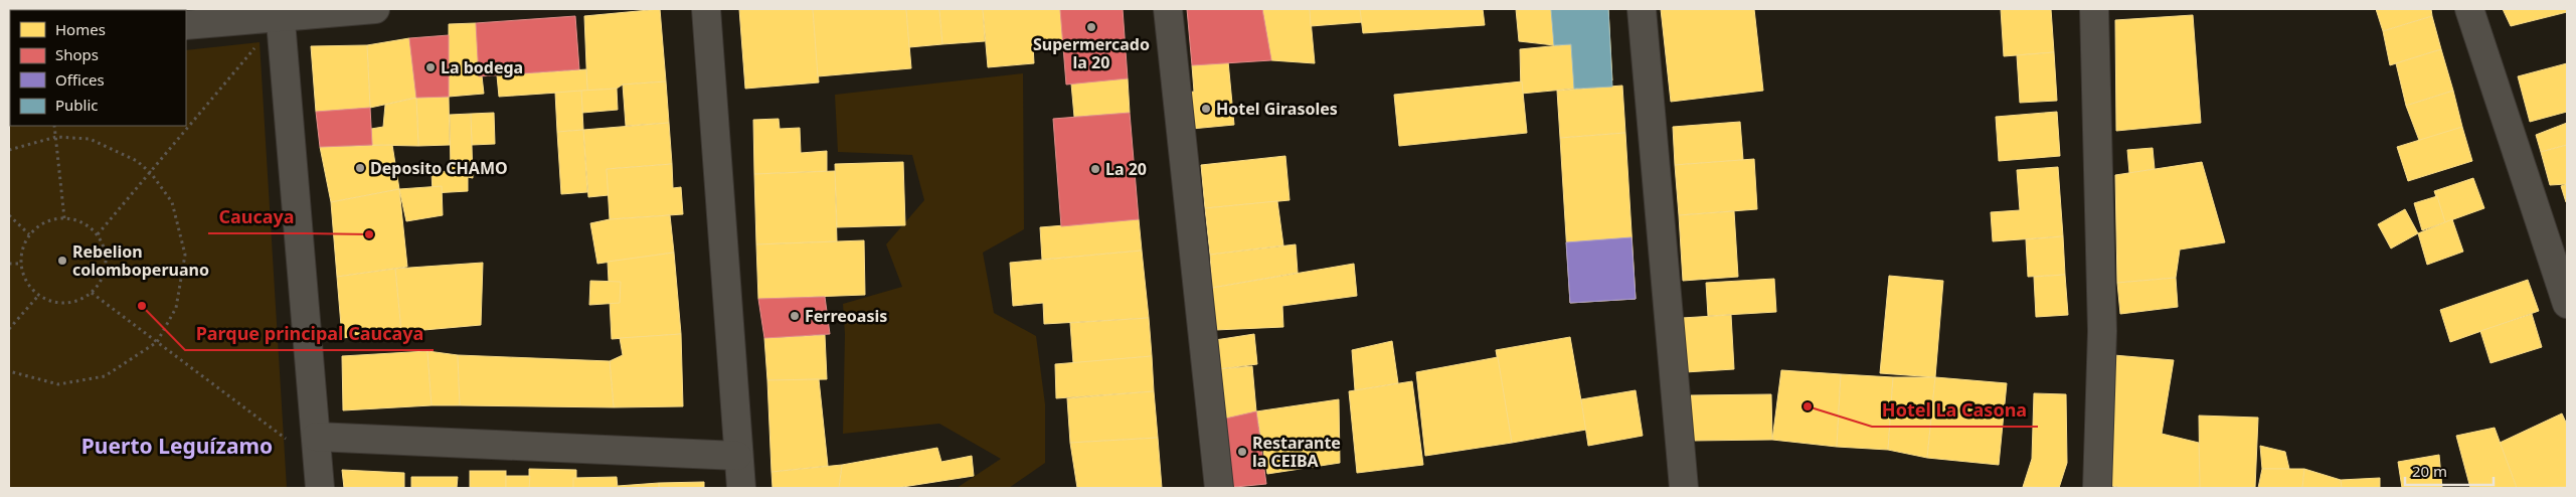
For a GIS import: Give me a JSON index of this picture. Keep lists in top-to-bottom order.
{
  "districts": ["Puerto Leguízamo"],
  "places": [
    "Supermercado la 20",
    "La bodega",
    "Hotel Girasoles",
    "Deposito CHAMO",
    "La 20",
    "Caucaya",
    "Rebelion colomboperuano",
    "Parque principal Caucaya",
    "Ferreoasis",
    "Hotel La Casona",
    "Restarante la CEIBA"
  ],
  "legend": [
    "Homes",
    "Shops",
    "Offices",
    "Public"
  ],
  "scale_bar": "20 m"
}
